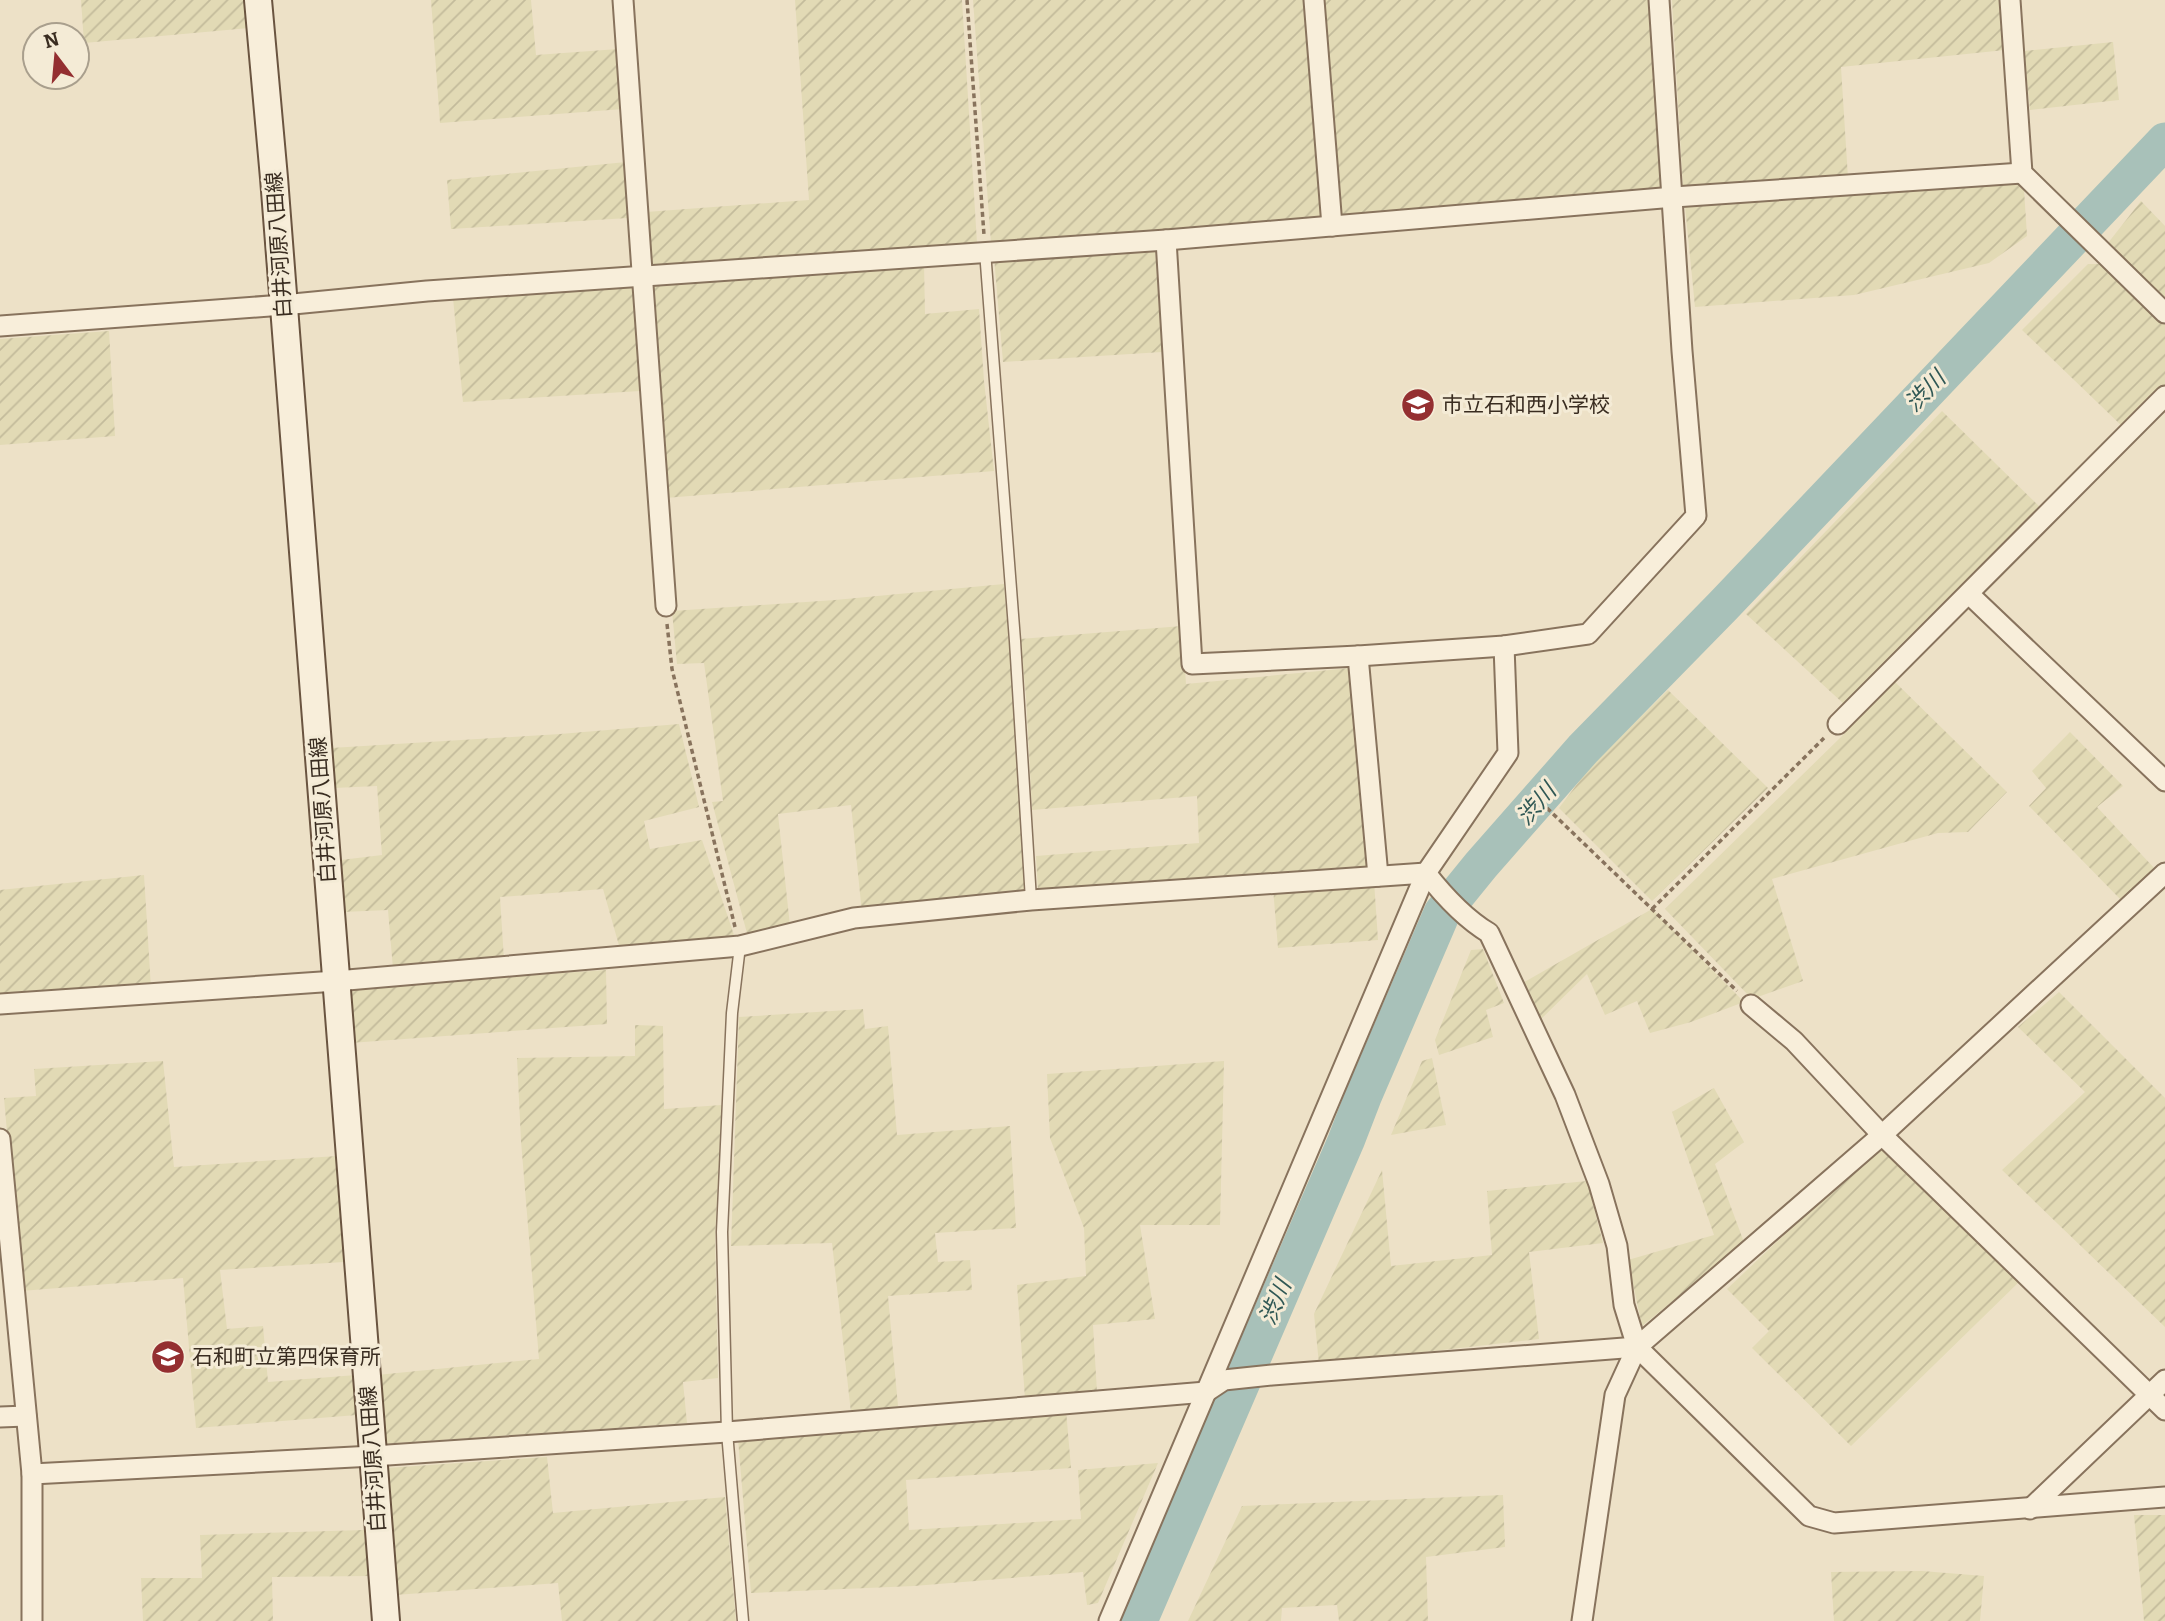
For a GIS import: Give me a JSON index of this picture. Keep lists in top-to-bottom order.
{
  "streets": {
    "main road": ["白井河原八田線"]
  },
  "water": ["渋川"],
  "places": {
    "school or university": ["市立石和西小学校", "石和町立第四保育所"]
  },
  "north": "top"
}
